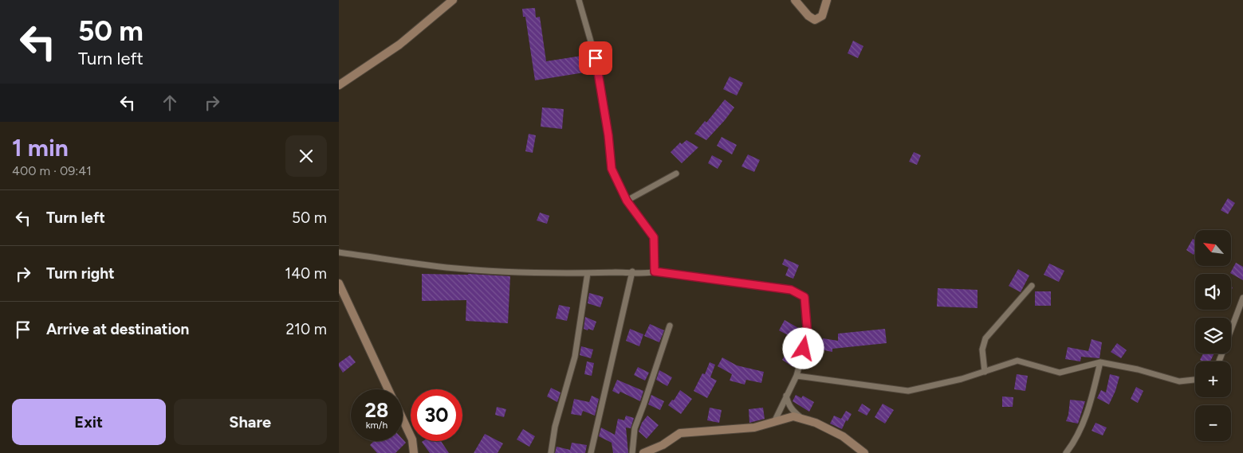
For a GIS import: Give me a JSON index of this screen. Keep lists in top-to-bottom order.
{
  "north": "top left",
  "page": {
    "turn": ["50 m", "Turn left"],
    "heading": ["1 min", "400 m · 09:41"],
    "list": [
      {
        "name": "Turn left",
        "value": "50 m"
      },
      {
        "name": "Turn right",
        "value": "140 m"
      },
      {
        "name": "Arrive at destination",
        "value": "210 m"
      }
    ],
    "map_buttons": ["+", "−"],
    "speed": "28 km/h",
    "limit": "30",
    "buttons": ["Exit", "Share"]
  }
}
